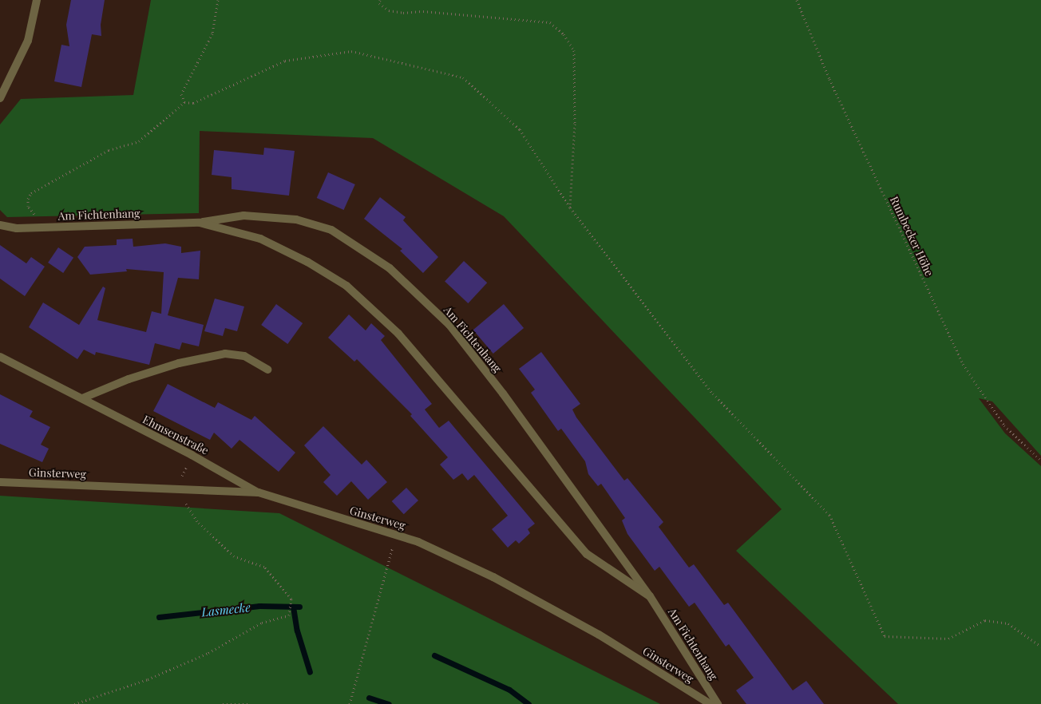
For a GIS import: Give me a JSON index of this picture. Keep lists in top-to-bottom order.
{
  "streets": {
    "street": ["Am Fichtenhang", "Ehmsenstraße", "Ginsterweg"],
    "path": ["Rumbecker Höhe"]
  },
  "crossings": [
    ["Ehmsenstraße", "Ginsterweg"]
  ],
  "water": ["Lasmecke"]
}
